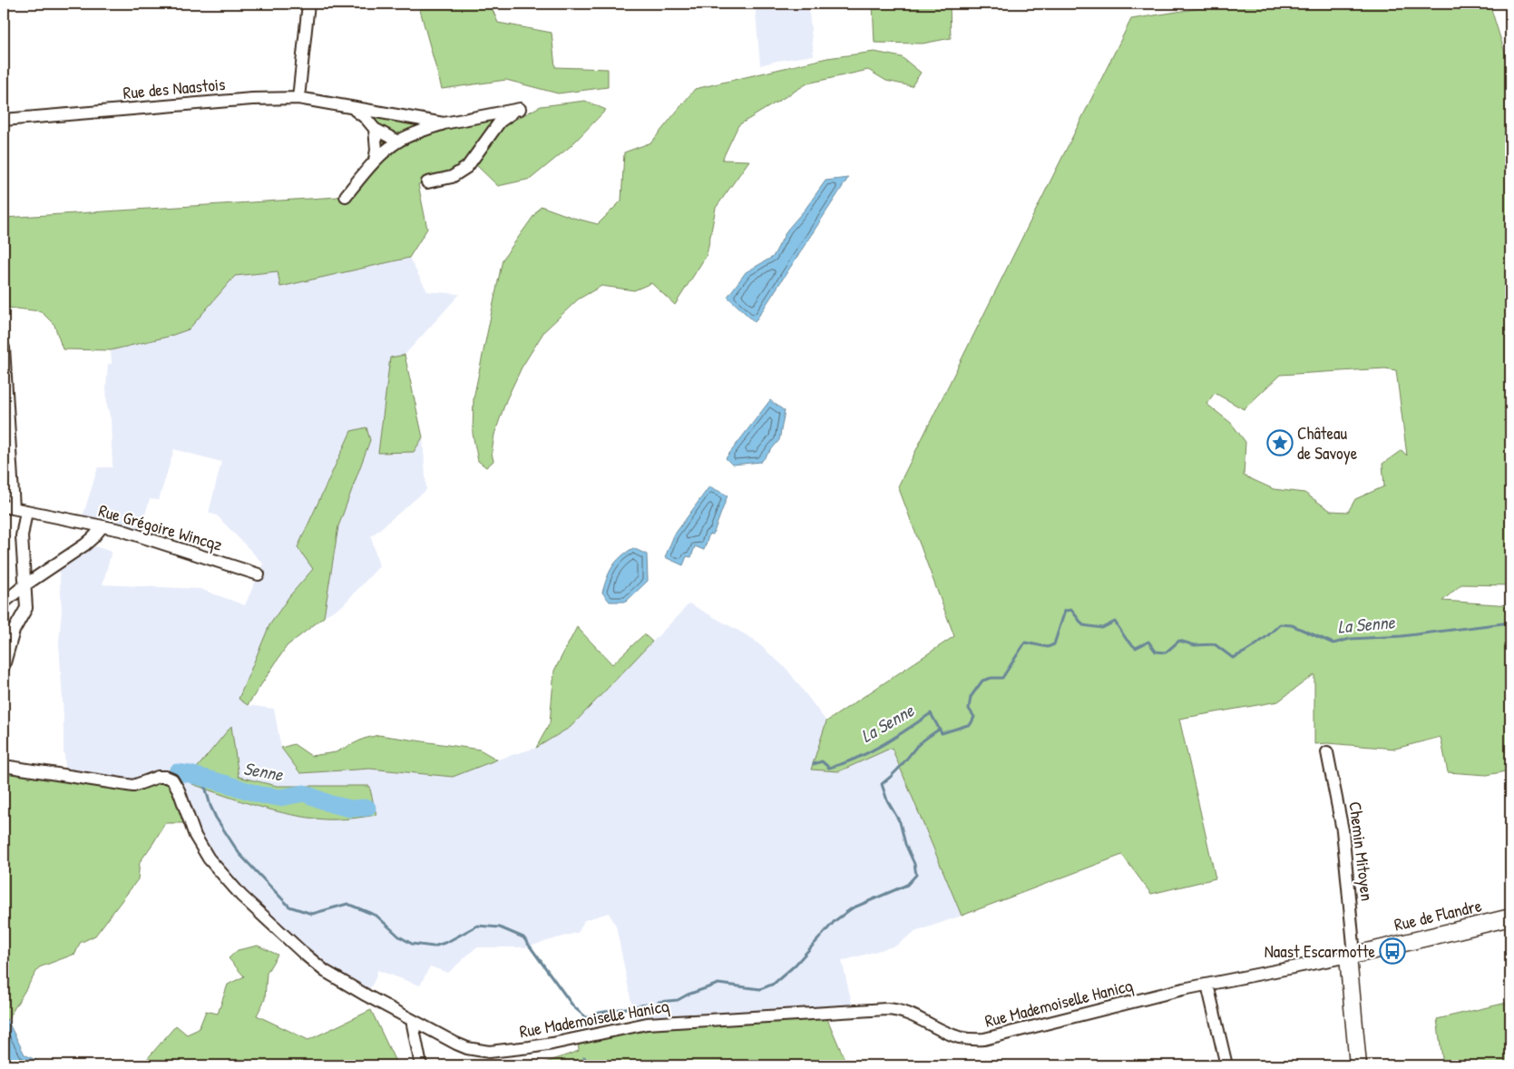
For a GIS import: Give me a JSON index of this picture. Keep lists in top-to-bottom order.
{
  "streets": {
    "street": [
      "Rue des Naastois",
      "Rue Grégoire Wincqz",
      "Chemin Mitoyen",
      "Rue de Flandre",
      "Rue Mademoiselle Hanicq"
    ]
  },
  "crossings": [
    ["Chemin Mitoyen", "Rue de Flandre"],
    ["Chemin Mitoyen", "Rue Mademoiselle Hanicq"],
    ["Rue de Flandre", "Rue Mademoiselle Hanicq"]
  ],
  "water": ["La Senne", "Senne"],
  "places": {
    "place": ["Château de Savoye"],
    "bus stop": ["Naast Escarmotte"]
  }
}
